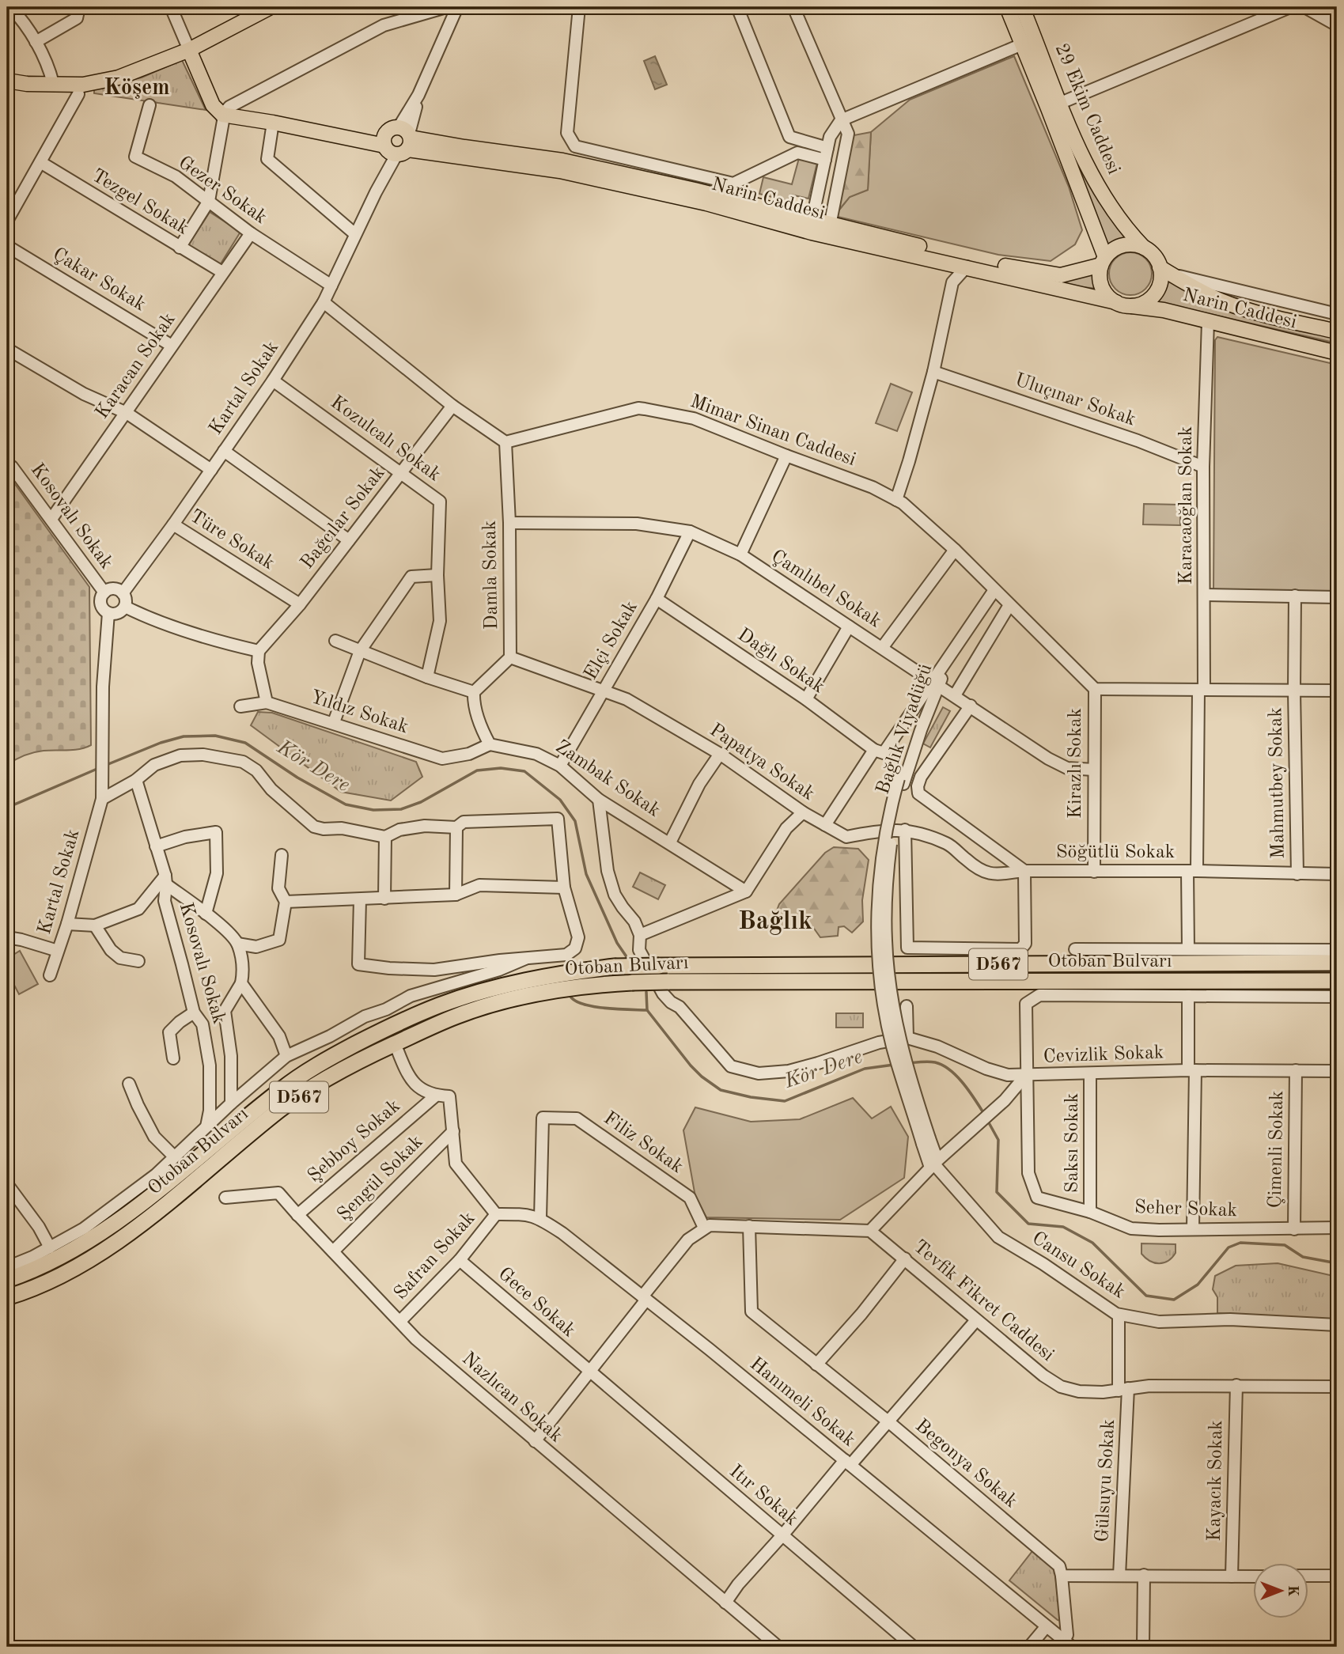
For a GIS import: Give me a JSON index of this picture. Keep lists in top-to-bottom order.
{
  "streets": {
    "highway": ["Otoban Bulvarı", "D567"],
    "main road": ["29 Ekim Caddesi", "Narin Caddesi"],
    "street": [
      "Gezer Sokak",
      "Tezgel Sokak",
      "Çakar Sokak",
      "Karacan Sokak",
      "Kartal Sokak",
      "Uluçınar Sokak",
      "Mimar Sinan Caddesi",
      "Kozulcalı Sokak",
      "Karacaoğlan Sokak",
      "Kosovalı Sokak",
      "Bağcılar Sokak",
      "Türe Sokak",
      "Damla Sokak",
      "Çamlıbel Sokak",
      "Elçi Sokak",
      "Dağlı Sokak",
      "Yıldız Sokak",
      "Bağlık Viyadüğü",
      "Papatya Sokak",
      "Kirazlı Sokak",
      "Zambak Sokak",
      "Mahmutbey Sokak",
      "Söğütlü Sokak",
      "Cevizlik Sokak",
      "Şebboy Sokak",
      "Filiz Sokak",
      "Saksı Sokak",
      "Çimenli Sokak",
      "Şengül Sokak",
      "Seher Sokak",
      "Safran Sokak",
      "Cansu Sokak",
      "Tevfik Fikret Caddesi",
      "Gece Sokak",
      "Nazlıcan Sokak",
      "Hanımeli Sokak",
      "Begonya Sokak",
      "Gülsuyu Sokak",
      "Kayacık Sokak",
      "Itır Sokak"
    ]
  },
  "crossings": [
    ["29 Ekim Caddesi", "Narin Caddesi"],
    ["Gezer Sokak", "Karacan Sokak"],
    ["Gezer Sokak", "Kartal Sokak"],
    ["Narin Caddesi", "Kartal Sokak"],
    ["Narin Caddesi", "Karacaoğlan Sokak"],
    ["Tezgel Sokak", "Karacan Sokak"],
    ["Çakar Sokak", "Karacan Sokak"],
    ["Karacan Sokak", "Kosovalı Sokak"],
    ["Kartal Sokak", "Kozulcalı Sokak"],
    ["Kartal Sokak", "Kosovalı Sokak"],
    ["Kartal Sokak", "Türe Sokak"],
    ["Uluçınar Sokak", "Karacaoğlan Sokak"],
    ["Mimar Sinan Caddesi", "Damla Sokak"],
    ["Mimar Sinan Caddesi", "Bağlık Viyadüğü"],
    ["Mimar Sinan Caddesi", "Kirazlı Sokak"],
    ["Kozulcalı Sokak", "Bağcılar Sokak"],
    ["Karacaoğlan Sokak", "Söğütlü Sokak"],
    ["Bağcılar Sokak", "Türe Sokak"],
    ["Damla Sokak", "Çamlıbel Sokak"],
    ["Damla Sokak", "Papatya Sokak"],
    ["Çamlıbel Sokak", "Elçi Sokak"],
    ["Çamlıbel Sokak", "Bağlık Viyadüğü"],
    ["Çamlıbel Sokak", "Kirazlı Sokak"],
    ["Elçi Sokak", "Dağlı Sokak"],
    ["Elçi Sokak", "Papatya Sokak"],
    ["Elçi Sokak", "Zambak Sokak"],
    ["Yıldız Sokak", "Zambak Sokak"],
    ["Bağlık Viyadüğü", "Cevizlik Sokak"],
    ["Bağlık Viyadüğü", "Cansu Sokak"],
    ["Papatya Sokak", "Söğütlü Sokak"],
    ["Kirazlı Sokak", "Söğütlü Sokak"],
    ["Mahmutbey Sokak", "Söğütlü Sokak"],
    ["Cevizlik Sokak", "Saksı Sokak"],
    ["Cevizlik Sokak", "Çimenli Sokak"],
    ["Cevizlik Sokak", "Seher Sokak"],
    ["Cevizlik Sokak", "Cansu Sokak"],
    ["Cevizlik Sokak", "Tevfik Fikret Caddesi"],
    ["Şebboy Sokak", "Nazlıcan Sokak"],
    ["Filiz Sokak", "Hanımeli Sokak"],
    ["Saksı Sokak", "Seher Sokak"],
    ["Çimenli Sokak", "Seher Sokak"],
    ["Şengül Sokak", "Nazlıcan Sokak"],
    ["Safran Sokak", "Gece Sokak"],
    ["Safran Sokak", "Nazlıcan Sokak"],
    ["Safran Sokak", "Hanımeli Sokak"],
    ["Cansu Sokak", "Gülsuyu Sokak"],
    ["Tevfik Fikret Caddesi", "Gülsuyu Sokak"],
    ["Tevfik Fikret Caddesi", "Kayacık Sokak"],
    ["Gece Sokak", "Itır Sokak"]
  ],
  "districts": ["Köşem", "Bağlık"],
  "water": ["Kör Dere"],
  "north": "right"
}
